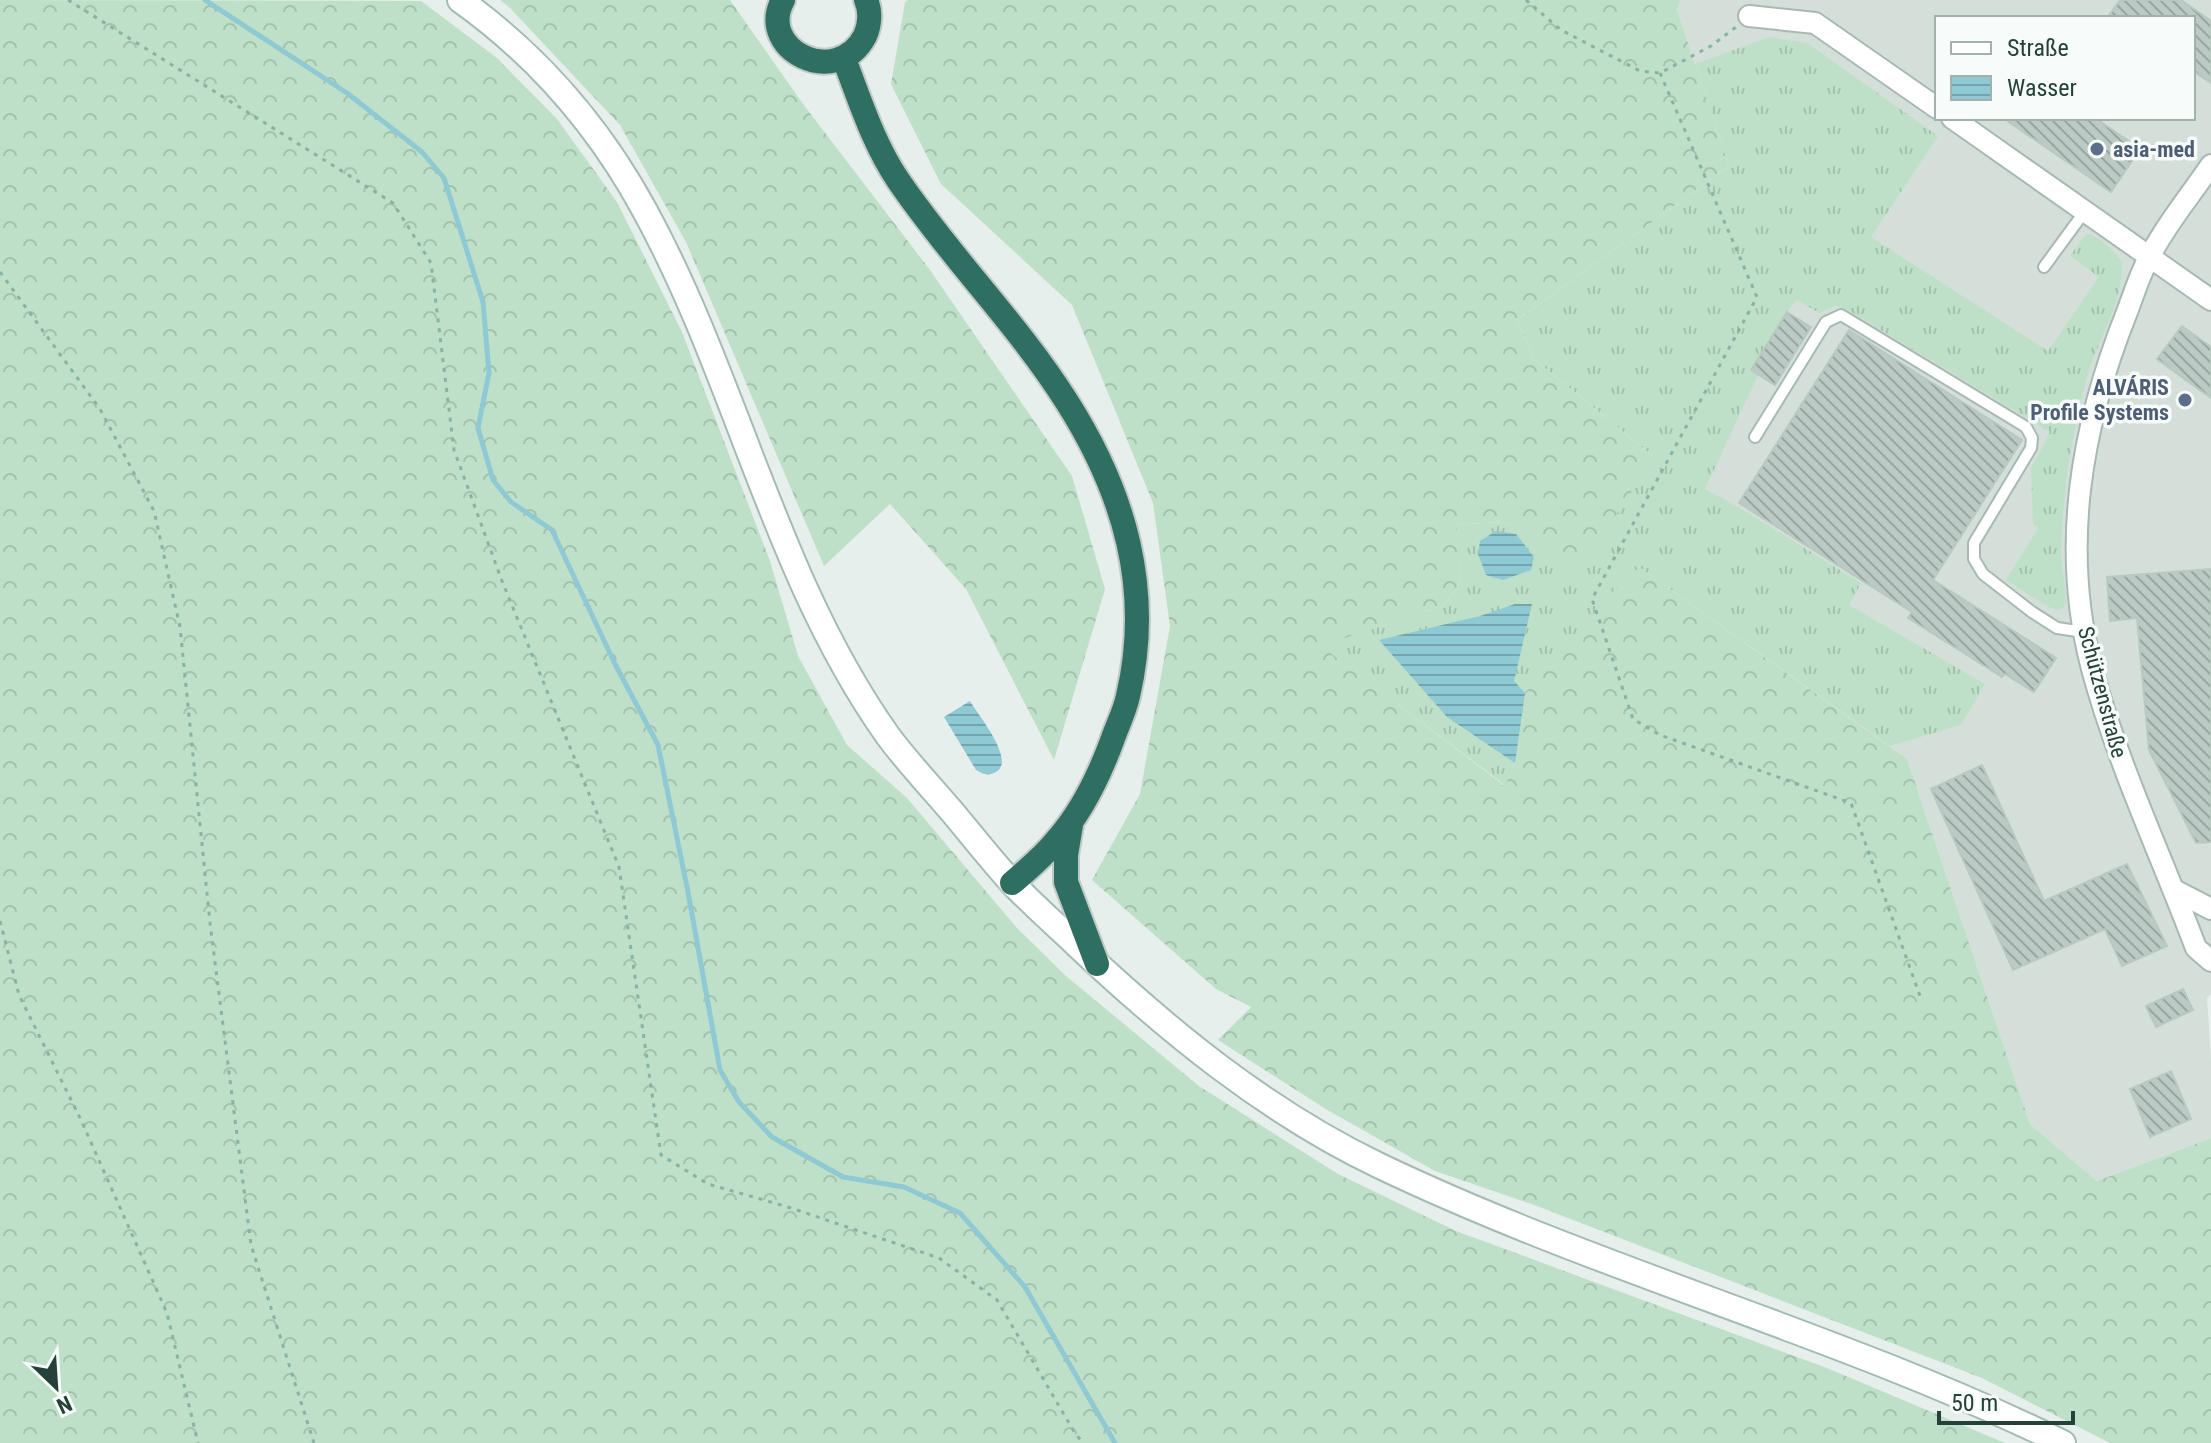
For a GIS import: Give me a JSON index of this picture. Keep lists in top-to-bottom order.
{
  "streets": {
    "street": ["Schützenstraße"]
  },
  "places": ["asia-med", "ALVÁRIS Profile Systems"],
  "legend": ["Straße", "Wasser"],
  "scale_bar": "50 m",
  "north": "bottom right"
}
